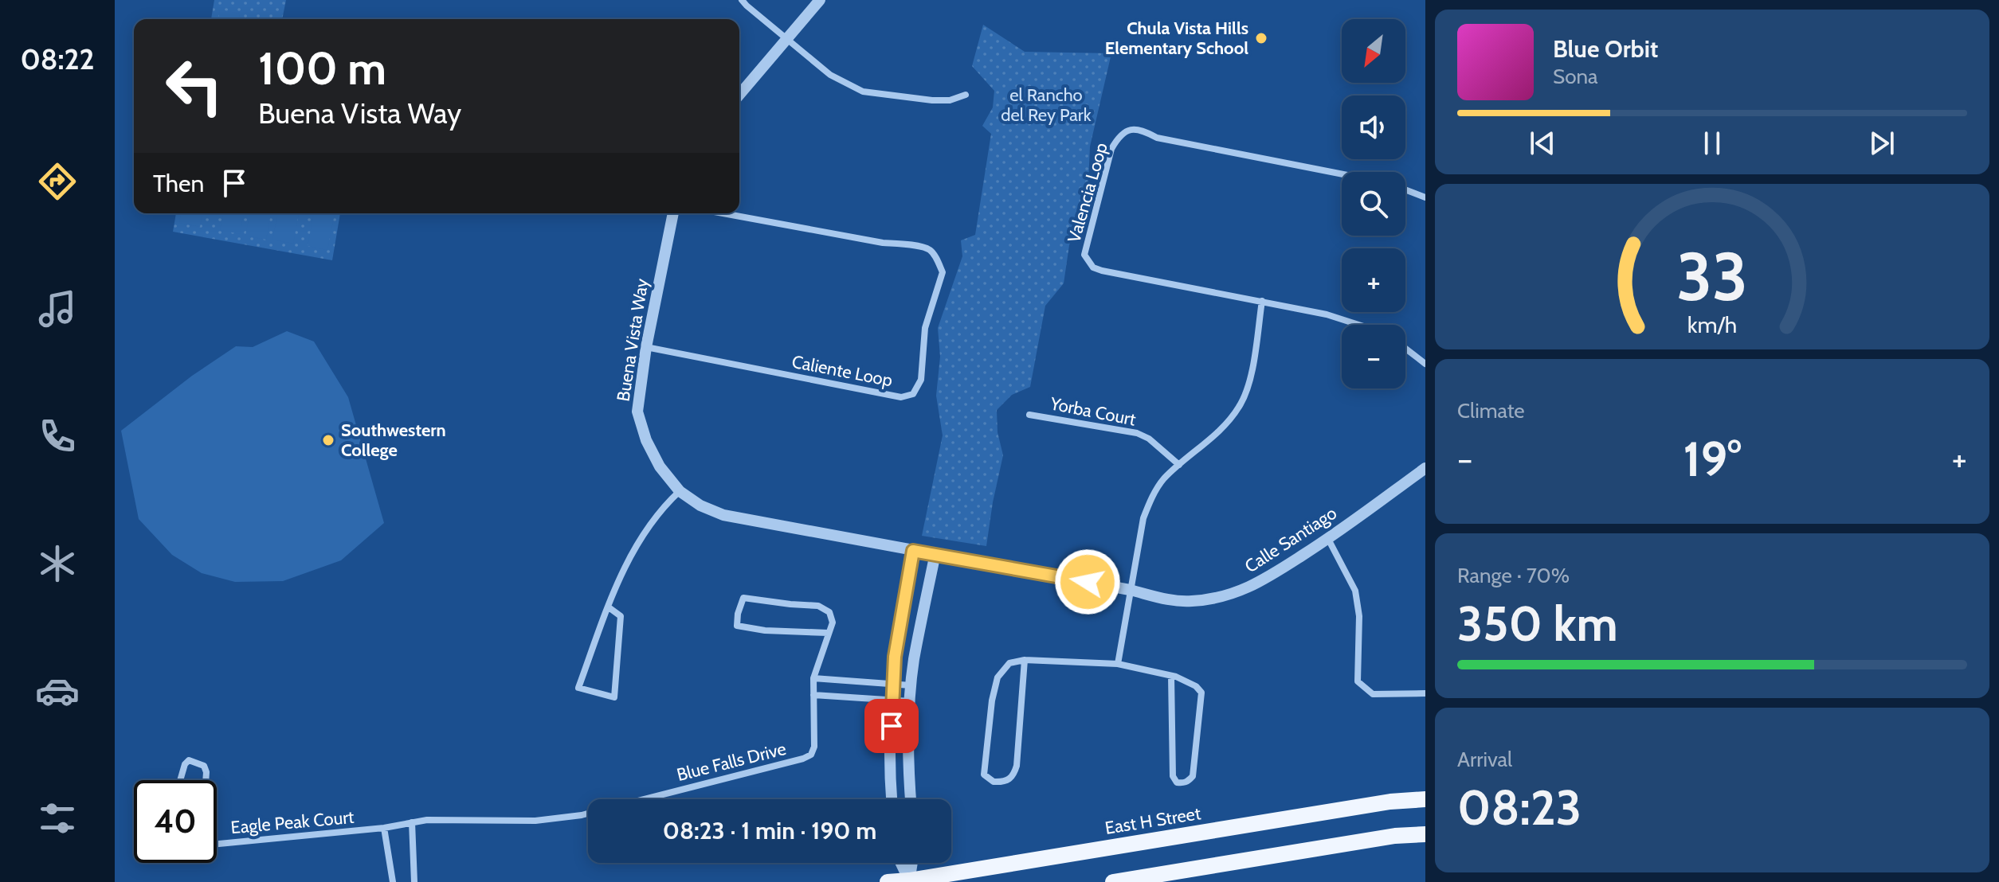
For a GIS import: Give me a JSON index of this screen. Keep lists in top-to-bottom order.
{
  "streets": {
    "main road": ["East H Street"],
    "street": [
      "Valencia Loop",
      "Buena Vista Way",
      "Caliente Loop",
      "Yorba Court",
      "Calle Santiago",
      "Blue Falls Drive",
      "Eagle Peak Court"
    ]
  },
  "crossings": [
    ["Buena Vista Way", "Caliente Loop"],
    ["Buena Vista Way", "Calle Santiago"],
    ["Blue Falls Drive", "Eagle Peak Court"]
  ],
  "parks": ["el Rancho del Rey Park"],
  "places": ["Chula Vista Hills Elementary School", "Southwestern College"],
  "north": "bottom left",
  "page": {
    "tabs": "08:22",
    "map_buttons": ["+", "−"],
    "turn": ["100 m", "Buena Vista Way"],
    "song": ["Blue Orbit", "Sona"],
    "then": "Then",
    "tile": [
      "Climate",
      ["Range · 70%", "350 km"],
      ["Arrival", "08:23"]
    ],
    "heat": ["−", "19°", "+"],
    "limit": "40",
    "trip": "08:23 · 1 min · 190 m",
    "gauge": ["33", "km/h"]
  }
}
